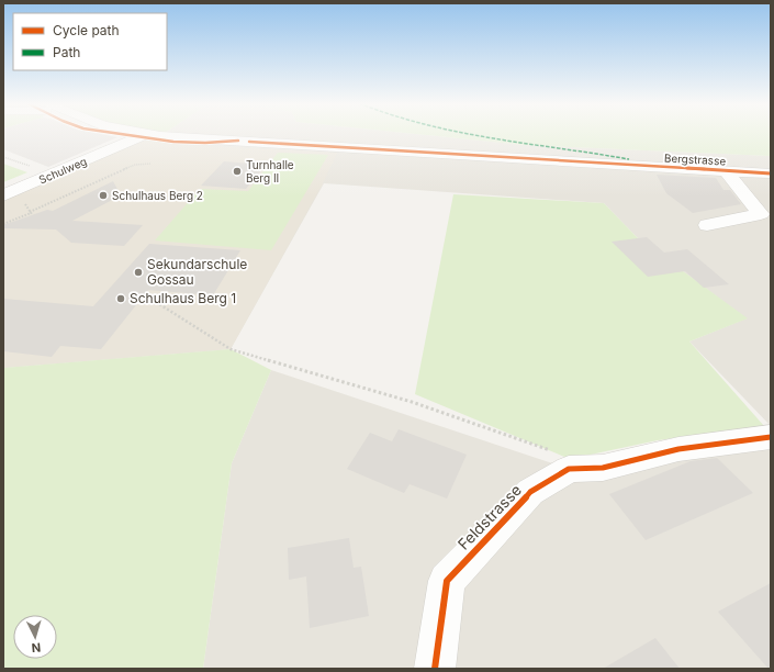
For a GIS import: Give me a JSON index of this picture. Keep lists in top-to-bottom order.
{
  "streets": {
    "street": ["Bergstrasse", "Schulweg", "Feldstrasse"]
  },
  "places": [
    "Turnhalle Berg II",
    "Schulhaus Berg 2",
    "Sekundarschule Gossau",
    "Schulhaus Berg 1"
  ],
  "legend": ["Cycle path", "Path"],
  "north": "bottom"
}
